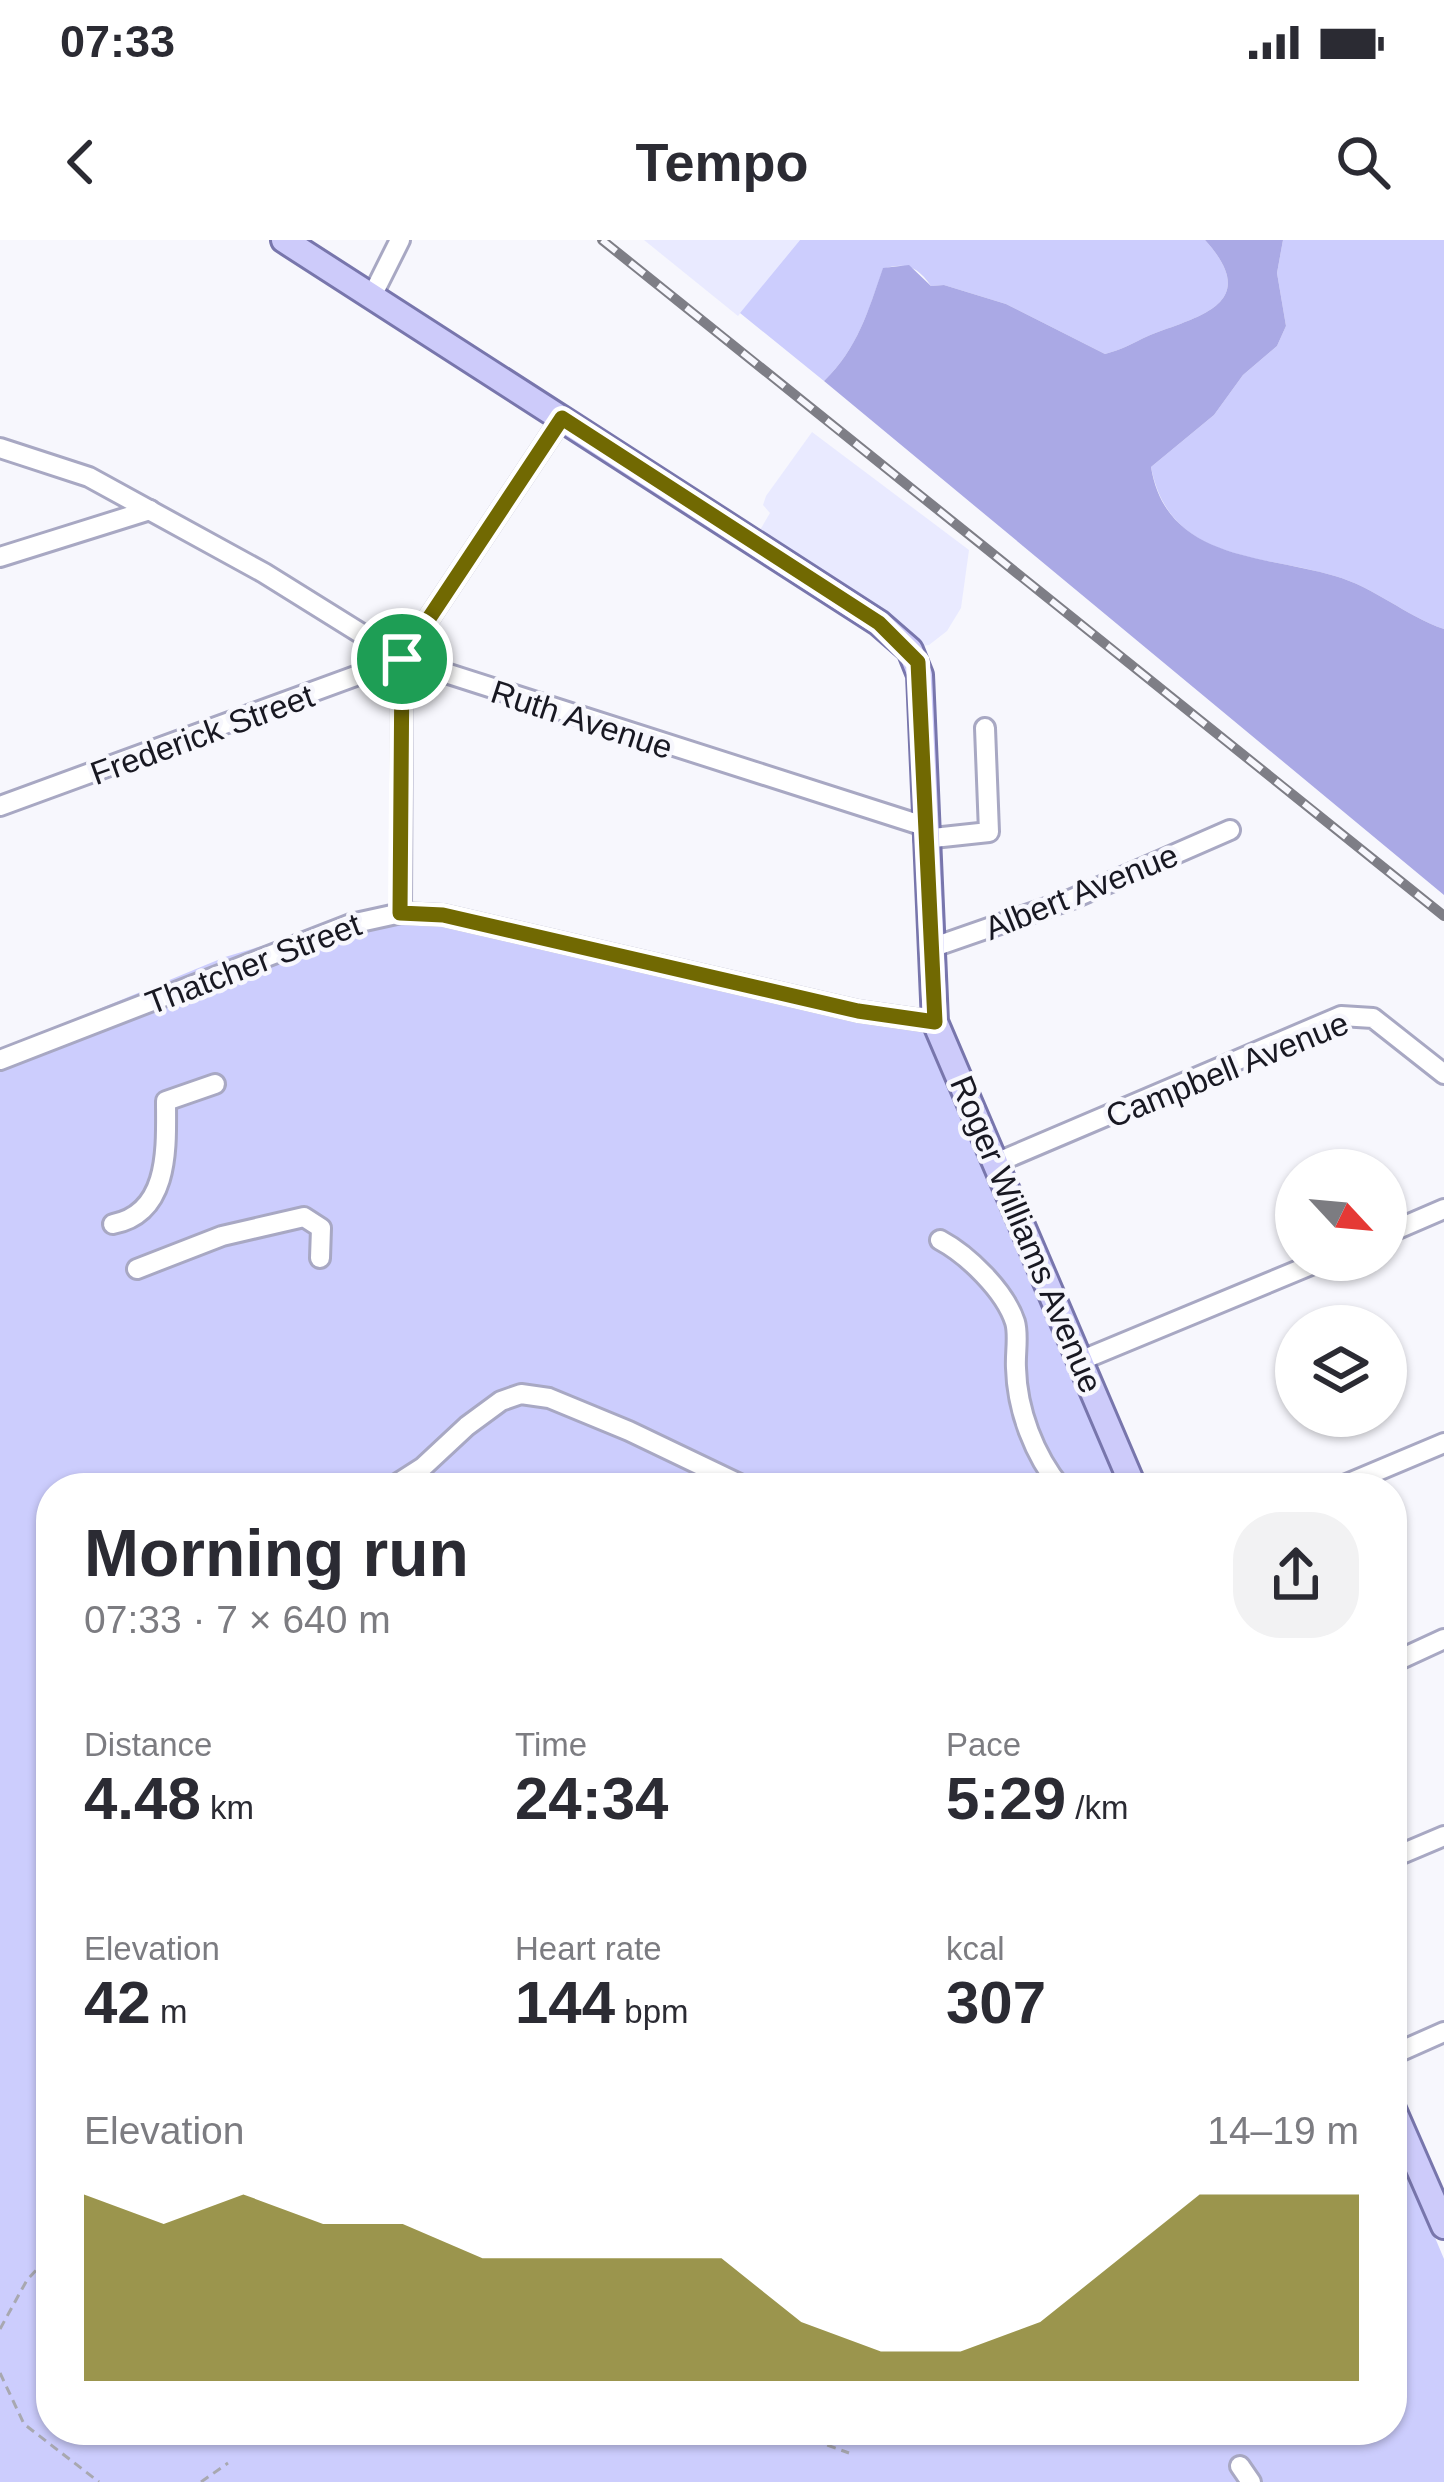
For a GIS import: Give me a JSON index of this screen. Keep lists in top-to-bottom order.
{
  "streets": {
    "main road": ["Roger Williams Avenue"],
    "street": [
      "Ruth Avenue",
      "Frederick Street",
      "Albert Avenue",
      "Thatcher Street",
      "Campbell Avenue"
    ]
  },
  "crossings": [
    ["Ruth Avenue", "Frederick Street"],
    ["Ruth Avenue", "Roger Williams Avenue"],
    ["Albert Avenue", "Roger Williams Avenue"],
    ["Thatcher Street", "Roger Williams Avenue"],
    ["Campbell Avenue", "Roger Williams Avenue"]
  ],
  "north": "bottom right",
  "page": {
    "status": "07:33",
    "header": "Tempo",
    "heading": ["Morning run", "07:33 · 7 × 640 m"],
    "stats": [
      ["Distance", "4.48 km"],
      ["Time", "24:34"],
      ["Pace", "5:29 /km"],
      ["Elevation", "42 m"],
      ["Heart rate", "144 bpm"],
      ["kcal", "307"]
    ],
    "chart": ["Elevation", "14–19 m"]
  }
}
